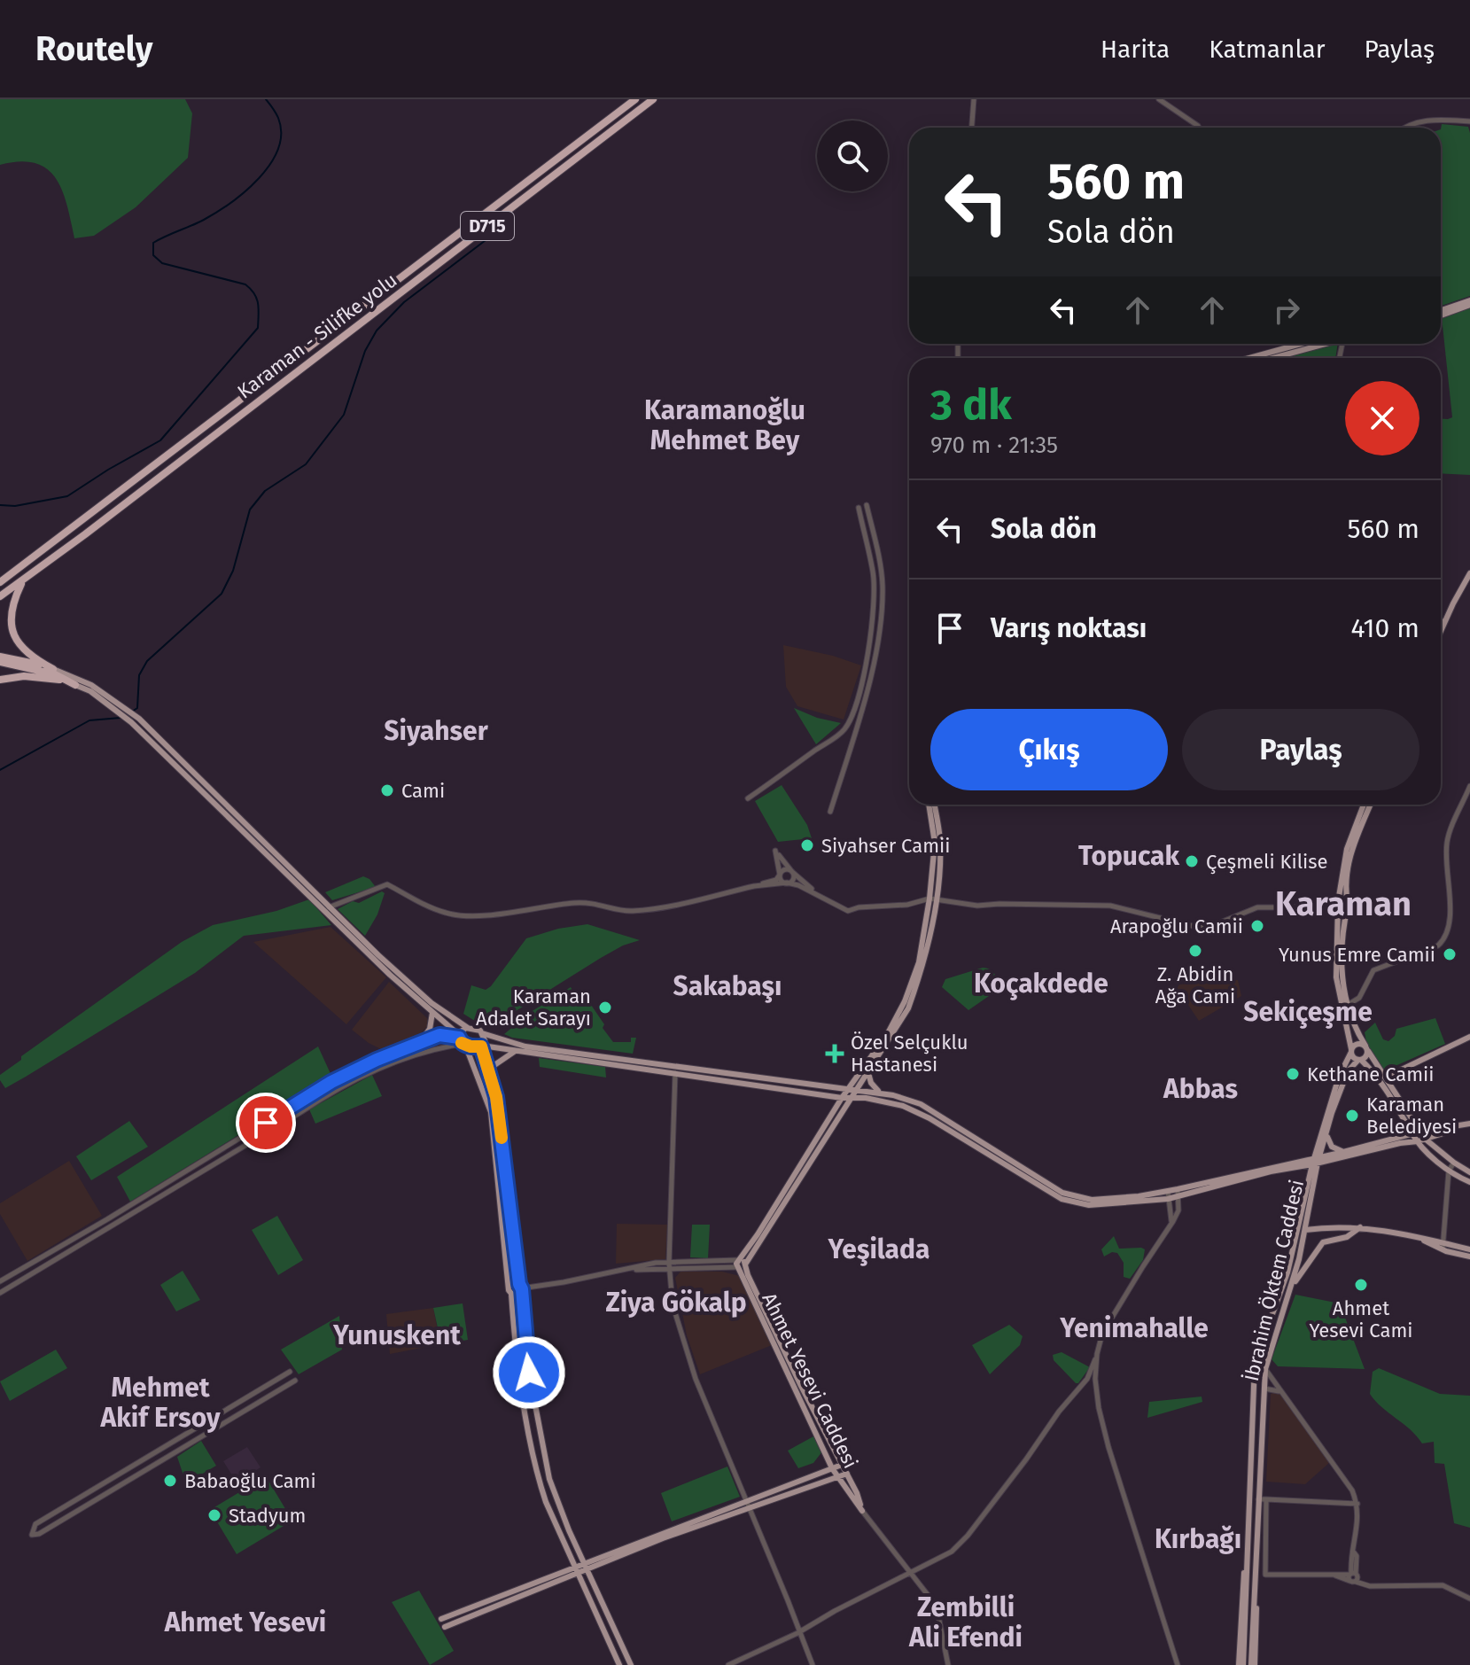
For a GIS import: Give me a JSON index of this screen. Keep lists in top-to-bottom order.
{
  "streets": {
    "highway": ["D715", "Karaman - Silifke yolu"],
    "main road": ["İbrahim Öktem Caddesi", "Ahmet Yesevi Caddesi"]
  },
  "districts": [
    "Karamanoğlu Mehmet Bey",
    "Siyahser",
    "Topucak",
    "Karaman",
    "Koçakdede",
    "Sakabaşı",
    "Sekiçeşme",
    "Abbas",
    "Yeşilada",
    "Ziya Gökalp",
    "Yenimahalle",
    "Yunuskent",
    "Mehmet Akif Ersoy",
    "Kırbağı",
    "Zembilli Ali Efendi",
    "Ahmet Yesevi"
  ],
  "places": {
    "other": [
      "Cami",
      "Siyahser Camii",
      "Çeşmeli Kilise",
      "Arapoğlu Camii",
      "Z. Abidin Ağa Cami",
      "Yunus Emre Camii",
      "Karaman Adalet Sarayı",
      "Kethane Camii",
      "Karaman Belediyesi",
      "Ahmet Yesevi Cami",
      "Babaoğlu Cami",
      "Stadyum"
    ],
    "health": ["Özel Selçuklu Hastanesi"]
  },
  "page": {
    "header": "Routely",
    "nav": ["Harita", "Katmanlar", "Paylaş"],
    "turn": ["560 m", "Sola dön"],
    "heading": ["3 dk", "970 m · 21:35"],
    "list": [
      {
        "name": "Sola dön",
        "value": "560 m"
      },
      {
        "name": "Varış noktası",
        "value": "410 m"
      }
    ],
    "buttons": ["Çıkış", "Paylaş"]
  }
}
